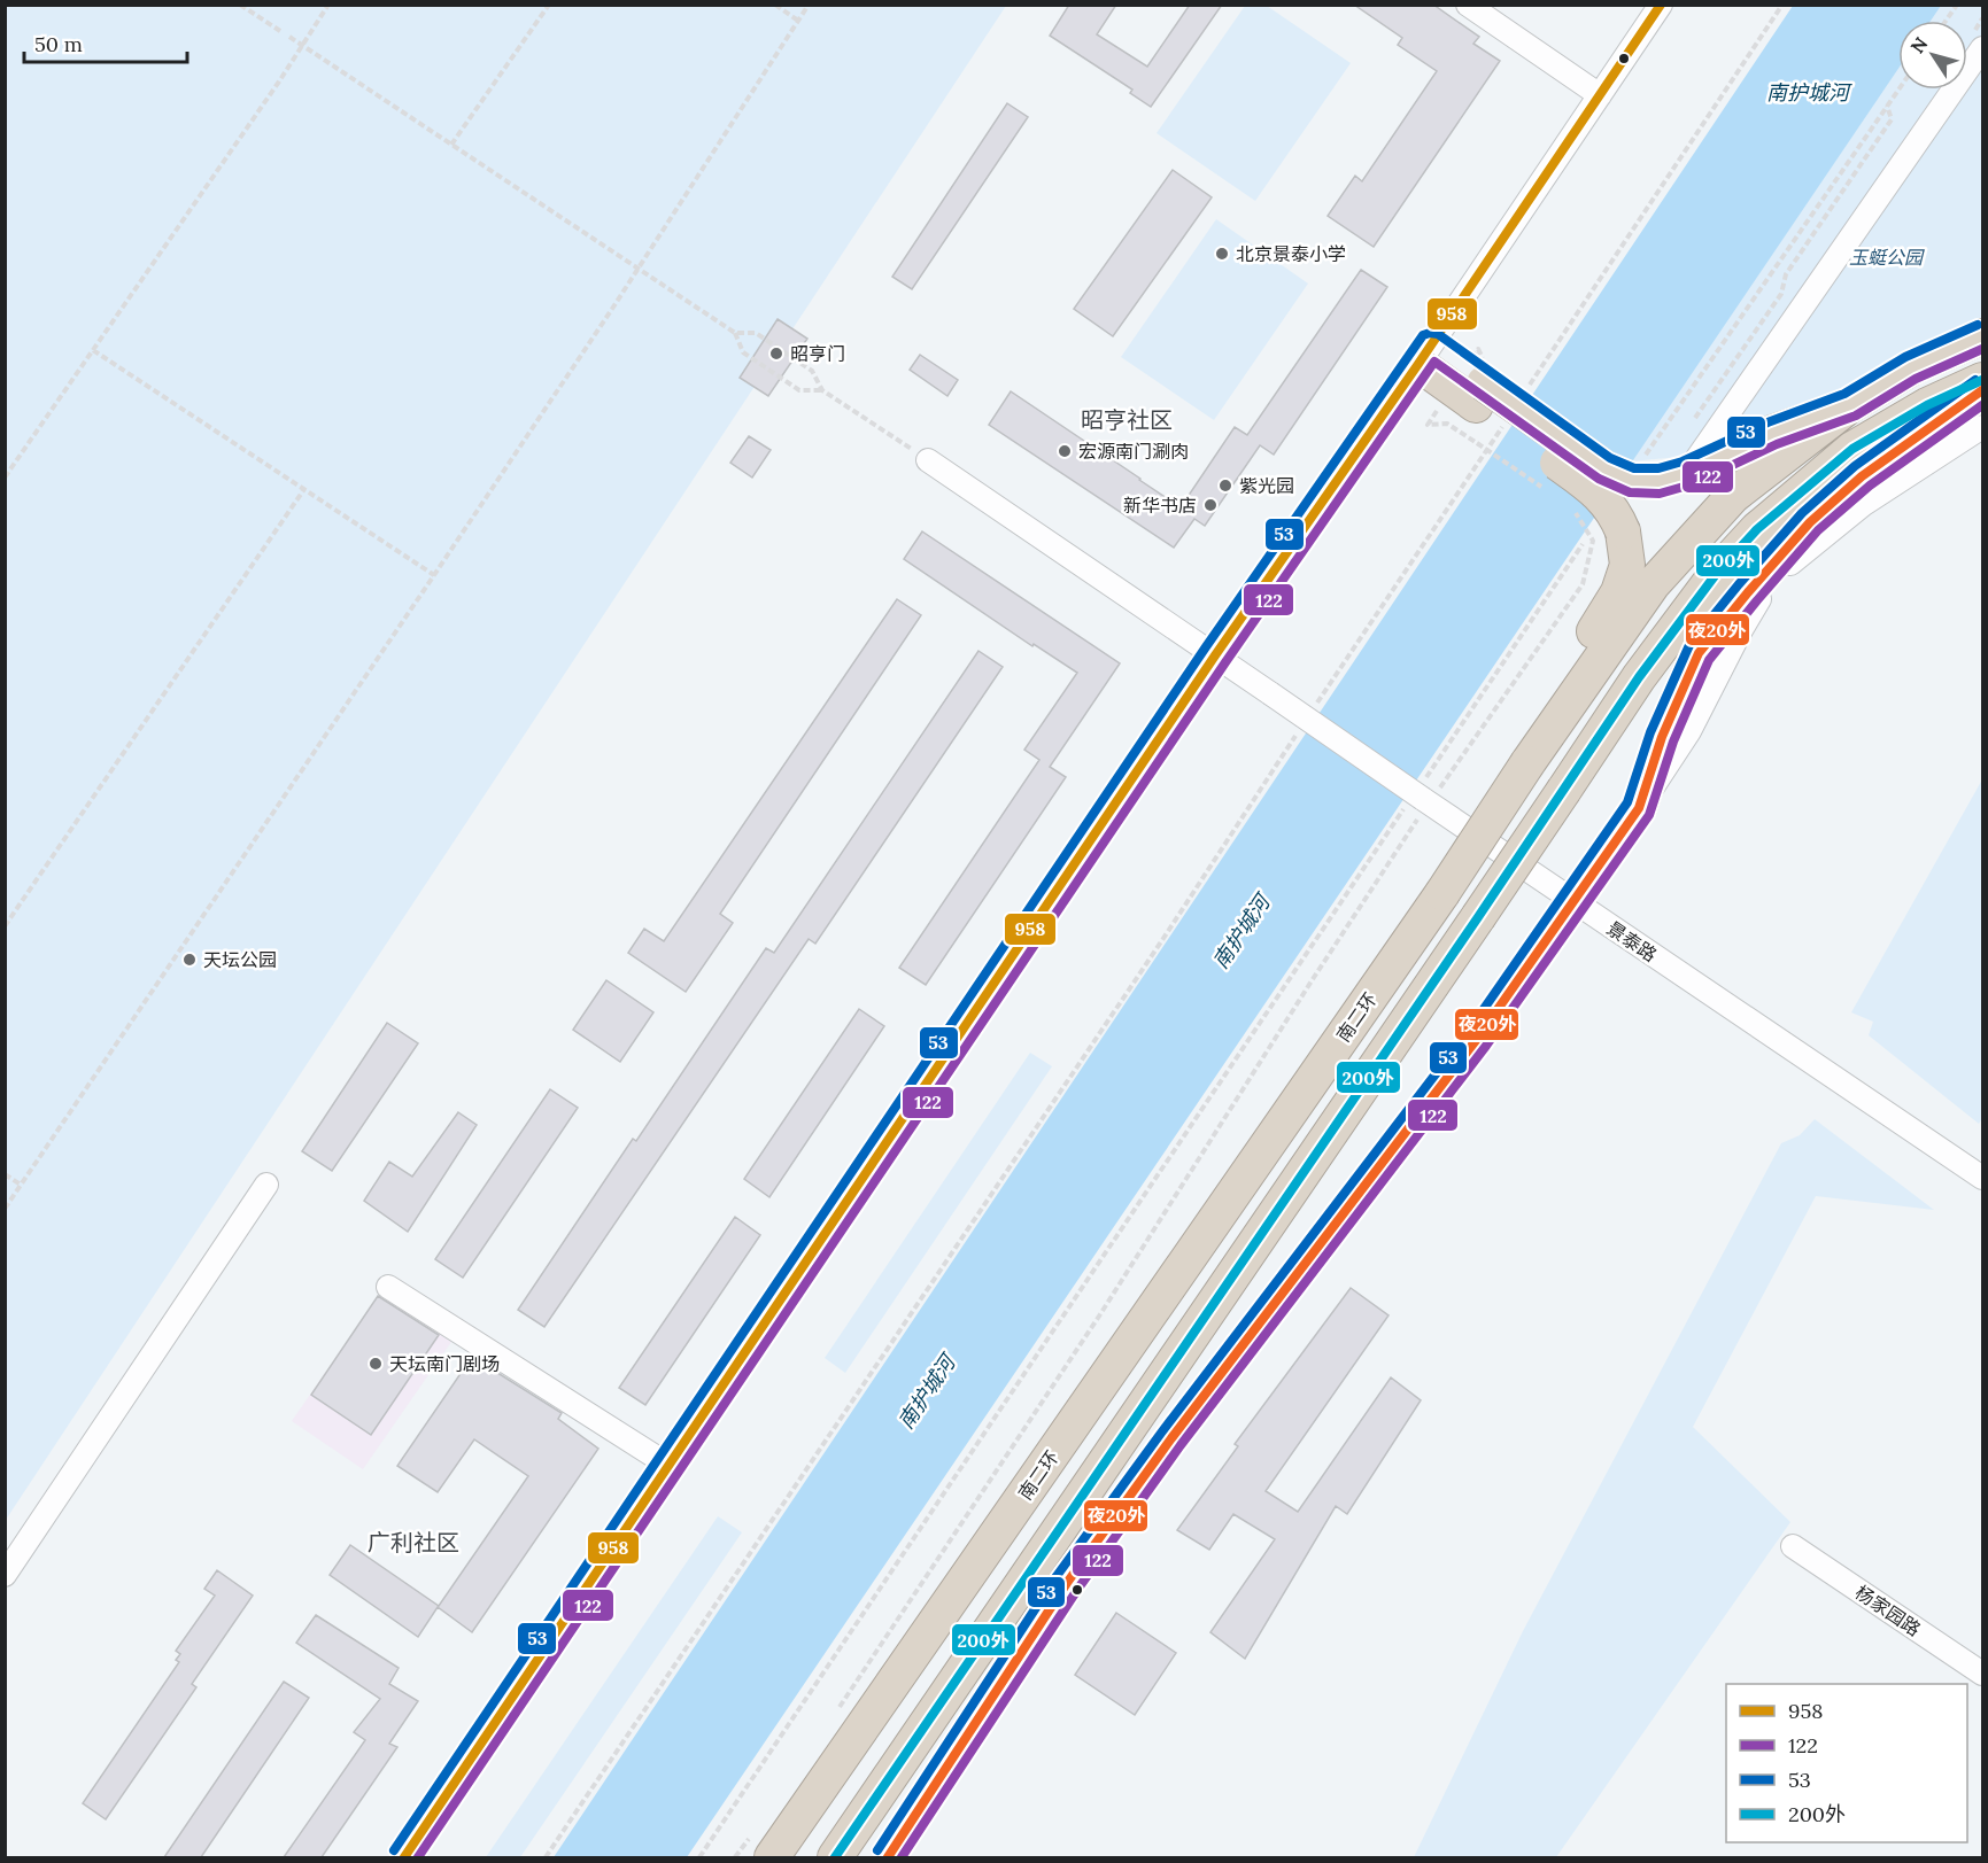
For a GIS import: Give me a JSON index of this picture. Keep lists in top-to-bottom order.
{
  "streets": {
    "highway": ["南二环"],
    "street": ["景泰路", "杨家园路"]
  },
  "districts": ["昭亨社区", "广利社区"],
  "water": ["南护城河"],
  "parks": ["玉蜓公园"],
  "places": [
    "北京景泰小学",
    "昭亨门",
    "宏源南门涮肉",
    "紫光园",
    "新华书店",
    "天坛公园",
    "天坛南门剧场"
  ],
  "lines": [
    "transit line 958",
    "transit line 53",
    "transit line 122",
    "transit line 200外",
    "transit line 夜20外"
  ],
  "legend": [
    "958",
    "122",
    "53",
    "200外"
  ],
  "scale_bar": "50 m",
  "north": "top left"
}
